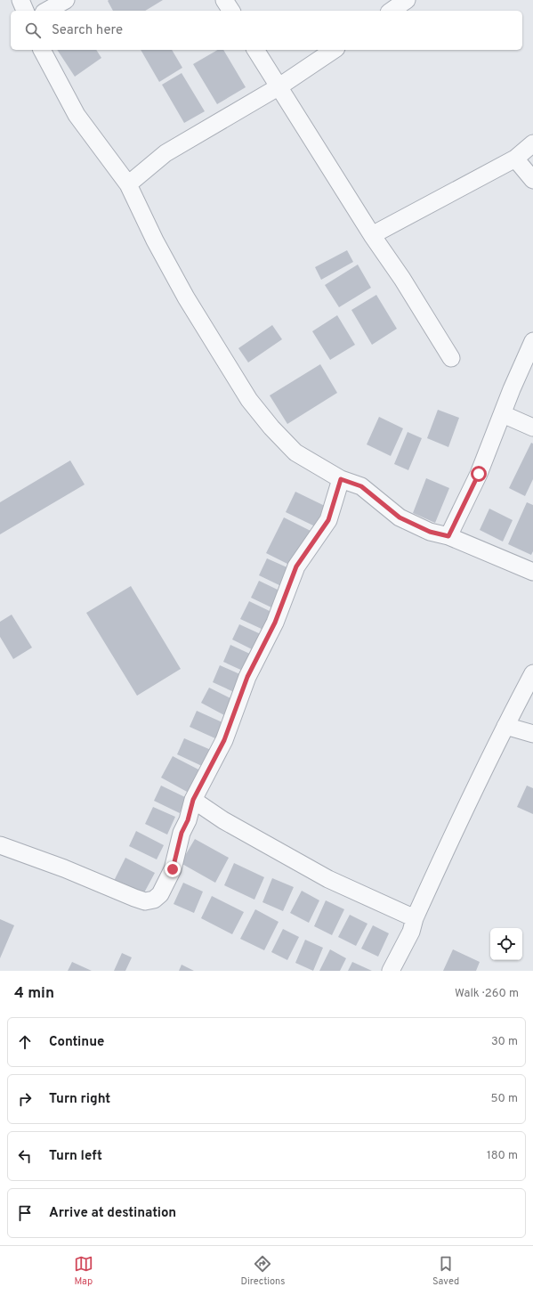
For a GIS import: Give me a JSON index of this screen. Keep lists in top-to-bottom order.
{
  "page": {
    "search": "Search here",
    "heading": ["4 min", "Walk · 260 m"],
    "list": [
      ["Continue", "30 m"],
      ["Turn right", "50 m"],
      ["Turn left", "180 m"],
      "Arrive at destination"
    ],
    "nav": ["Map", "Directions", "Saved"]
  }
}
